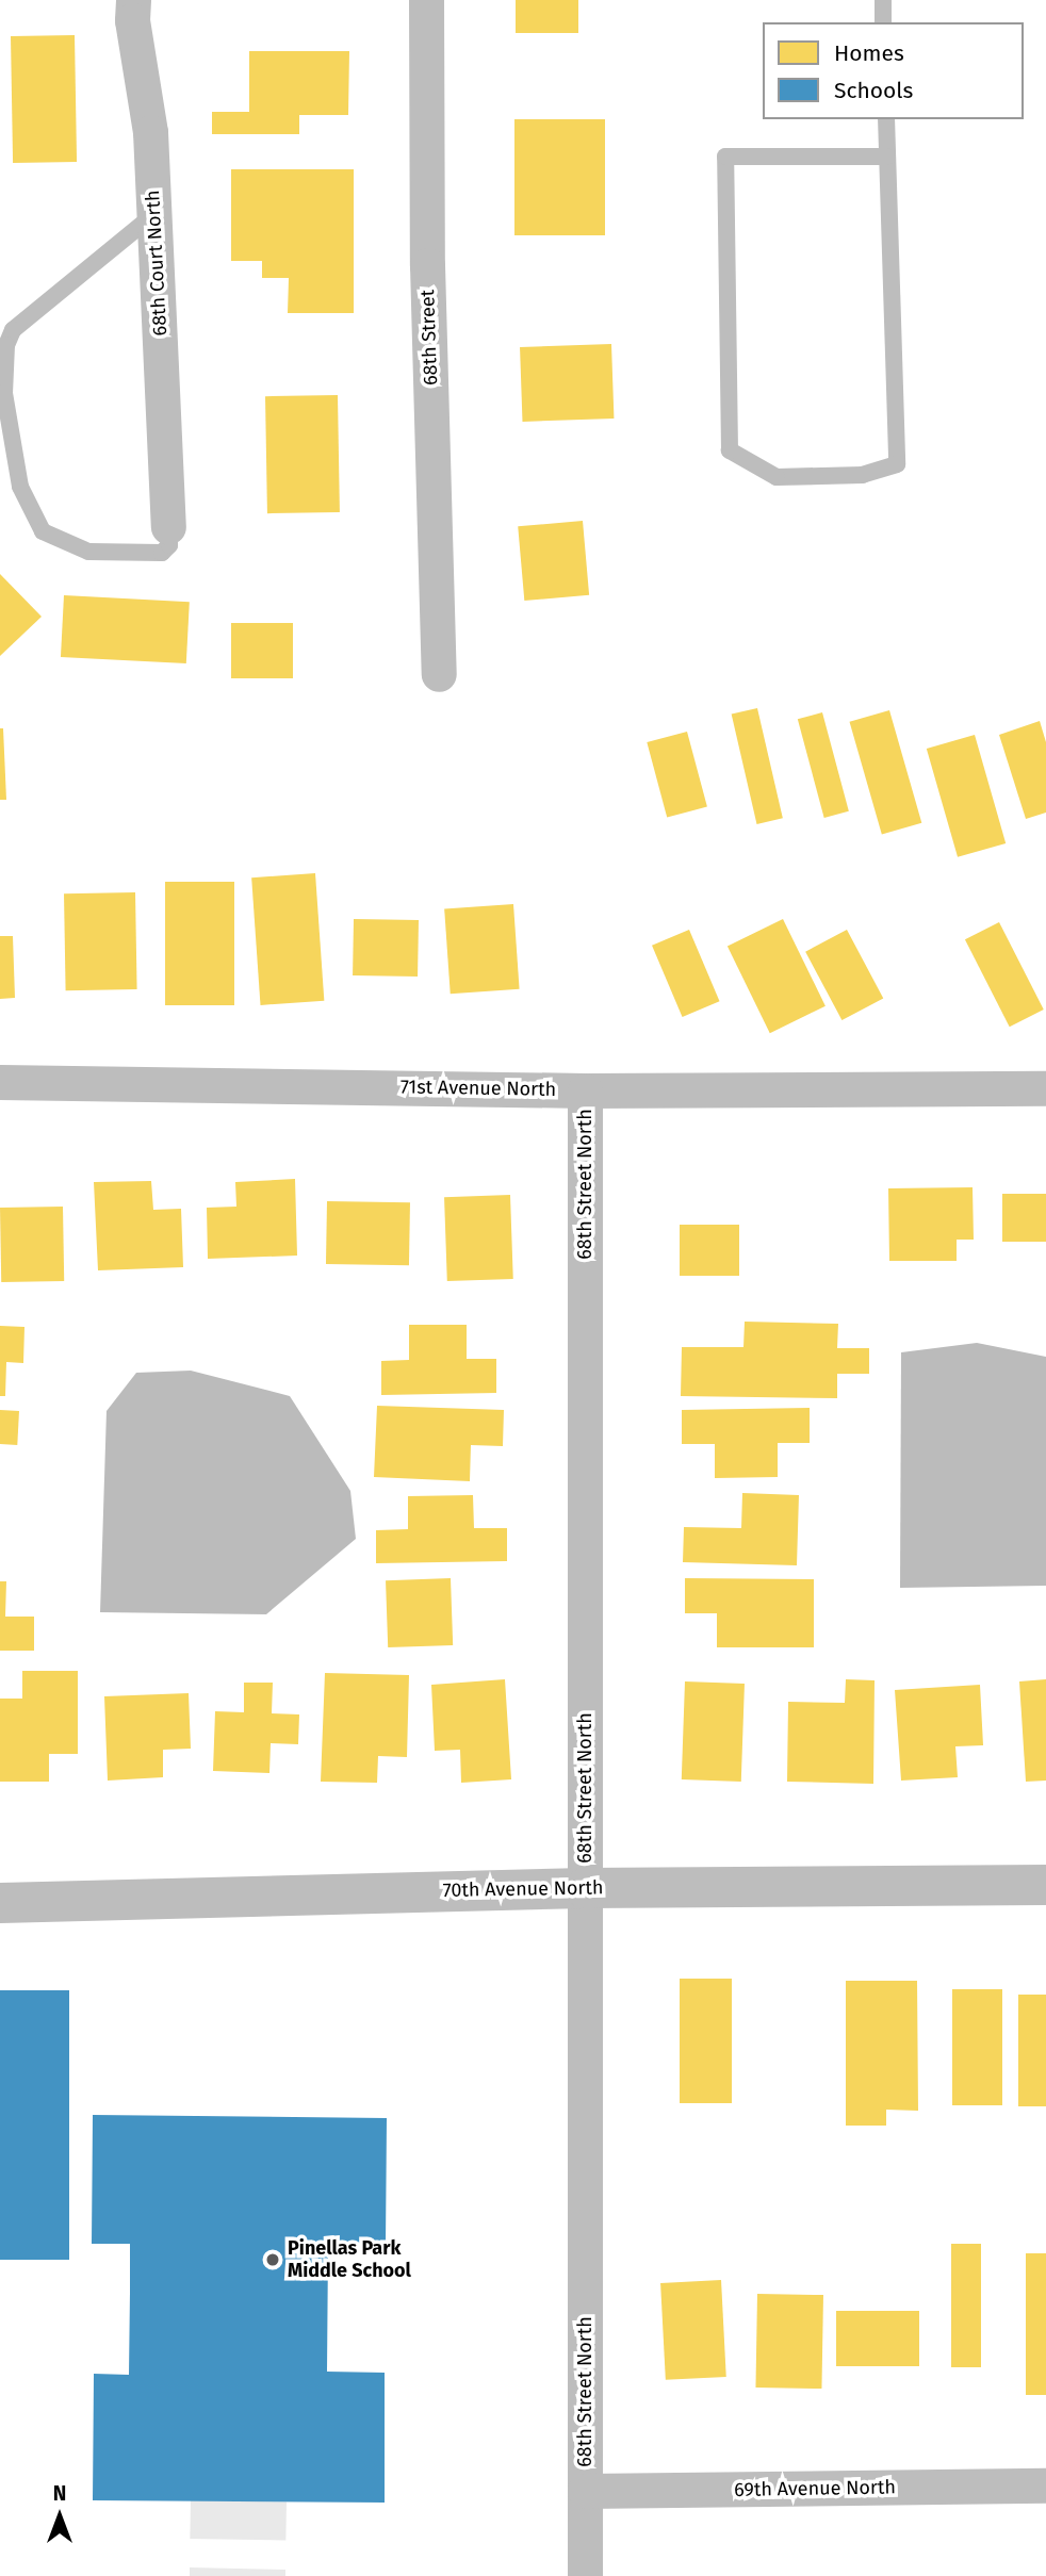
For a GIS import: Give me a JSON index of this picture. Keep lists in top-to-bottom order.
{
  "streets": {
    "street": [
      "68th Court North",
      "68th Street",
      "71st Avenue North",
      "68th Street North",
      "70th Avenue North",
      "69th Avenue North"
    ]
  },
  "crossings": [
    ["71st Avenue North", "68th Street North"],
    ["68th Street North", "70th Avenue North"],
    ["68th Street North", "69th Avenue North"]
  ],
  "places": ["Pinellas Park Middle School"],
  "legend": ["Homes", "Schools"],
  "north": "top"
}
